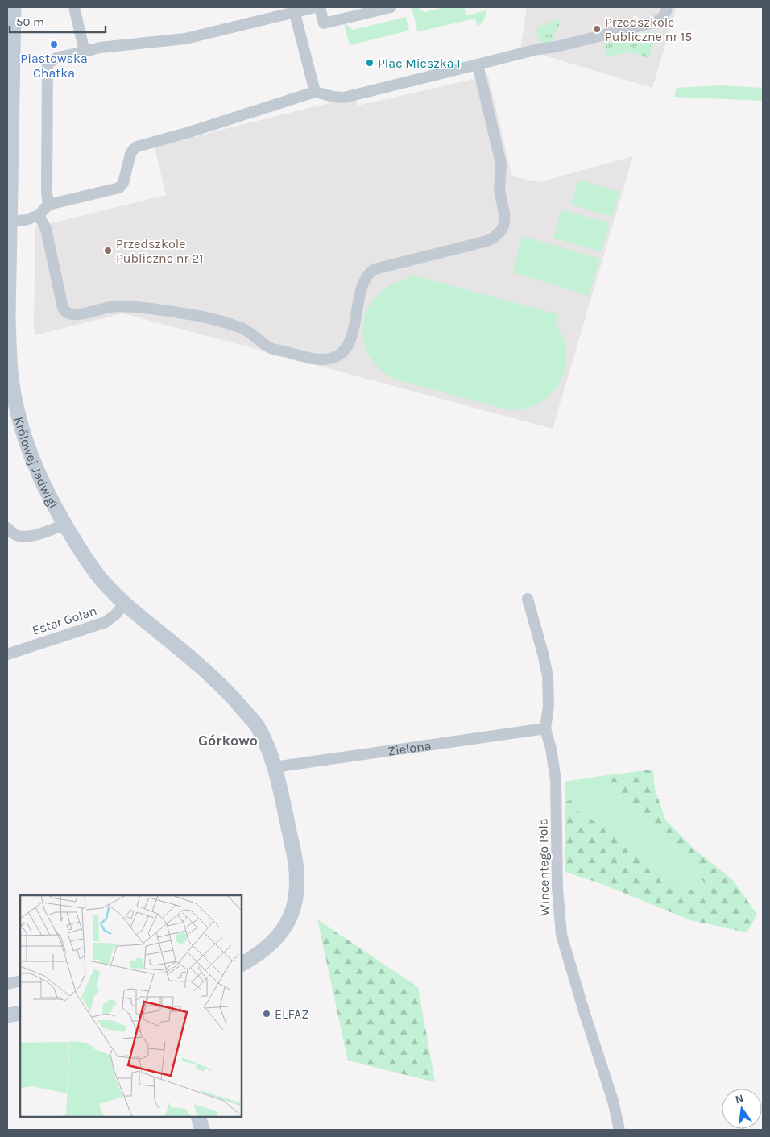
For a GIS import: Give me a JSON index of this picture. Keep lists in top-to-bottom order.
{
  "streets": {
    "street": [
      "Królowej Jadwigi",
      "Ester Golan",
      "Zielona",
      "Wincentego Pola"
    ]
  },
  "crossings": [
    ["Królowej Jadwigi", "Ester Golan"],
    ["Zielona", "Wincentego Pola"]
  ],
  "districts": ["Górkowo"],
  "places": [
    "Przedszkole Publiczne nr 15",
    "Piastowska Chatka",
    "Plac Mieszka I",
    "Przedszkole Publiczne nr 21",
    "ELFAZ"
  ],
  "scale_bar": "50 m",
  "north": "top"
}
